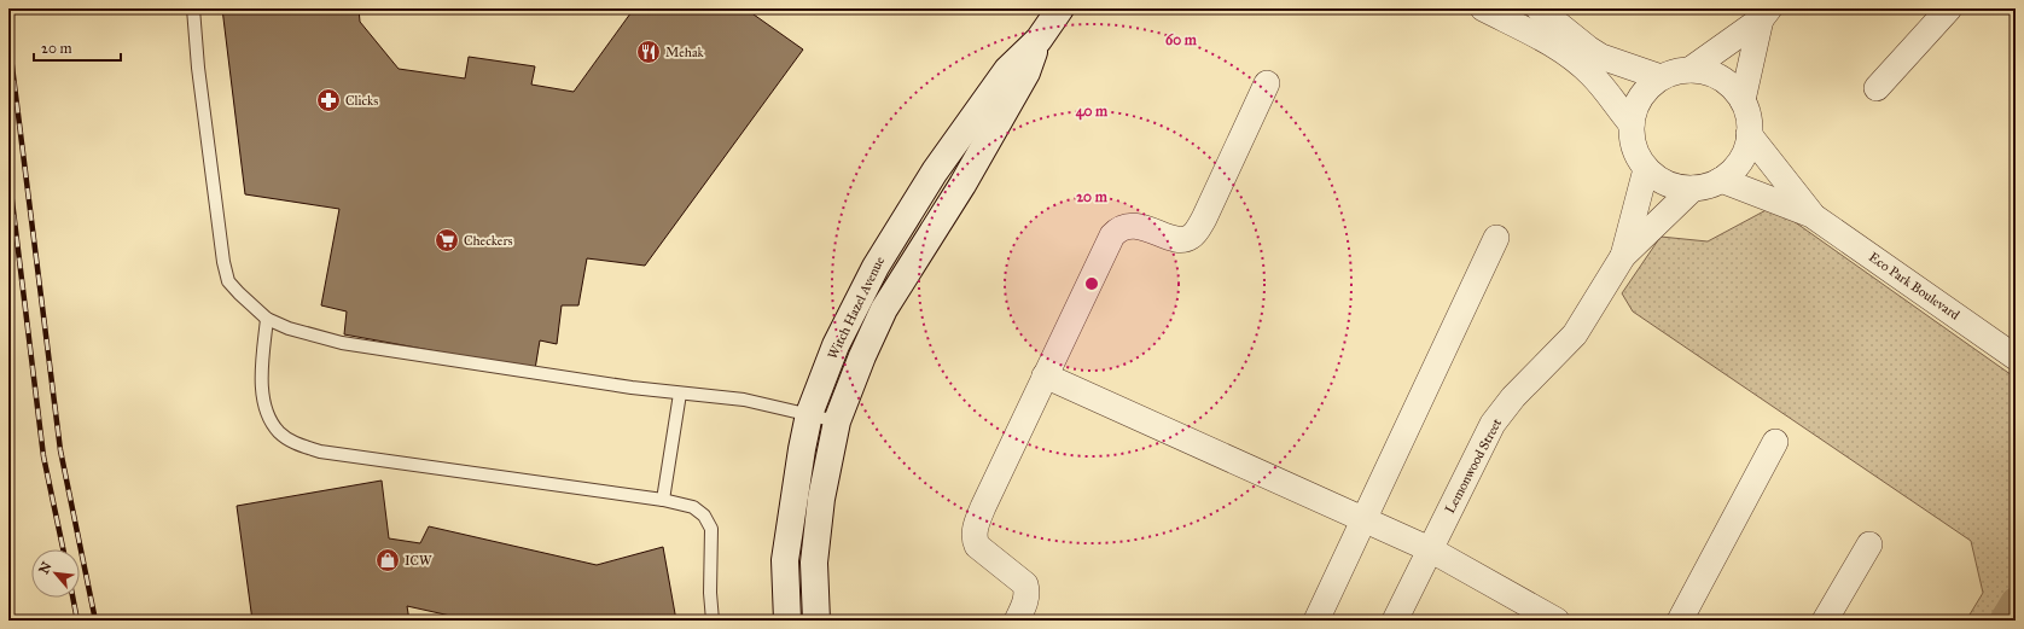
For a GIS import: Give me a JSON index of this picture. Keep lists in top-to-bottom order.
{
  "streets": {
    "street": ["Eco Park Boulevard", "Witch Hazel Avenue", "Lemonwood Street"]
  },
  "crossings": [
    ["Eco Park Boulevard", "Lemonwood Street"]
  ],
  "places": {
    "restaurant": ["Mehak"],
    "pharmacy": ["Clicks"],
    "supermarket": ["Checkers"],
    "shop": ["ICW"]
  },
  "scale_bar": "20 m",
  "north": "top left",
  "rings": ["60 m", "40 m", "20 m"]
}
